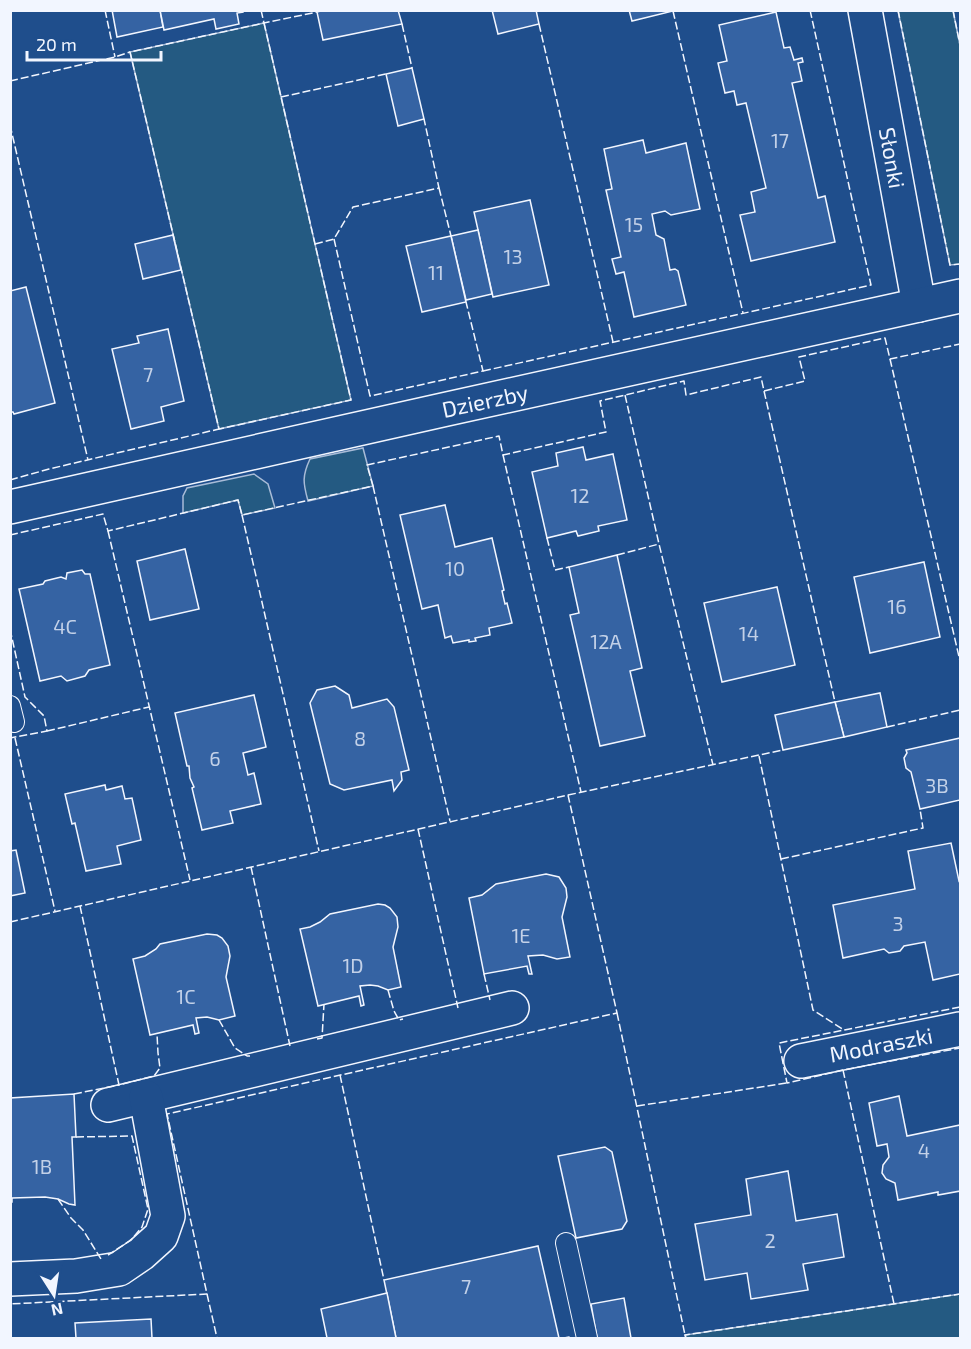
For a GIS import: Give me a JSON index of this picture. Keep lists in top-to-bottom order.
{
  "streets": {
    "street": ["Słonki", "Dzierzby", "Modraszki"]
  },
  "crossings": [
    ["Słonki", "Dzierzby"]
  ],
  "house_numbers": [
    "17",
    "15",
    "13",
    "11",
    "7",
    "12",
    "10",
    "16",
    "4C",
    "14",
    "12A",
    "8",
    "6",
    "3B",
    "3",
    "1E",
    "1D",
    "1C",
    "4",
    "1B",
    "2",
    "7"
  ],
  "scale_bar": "20 m",
  "north": "bottom"
}
